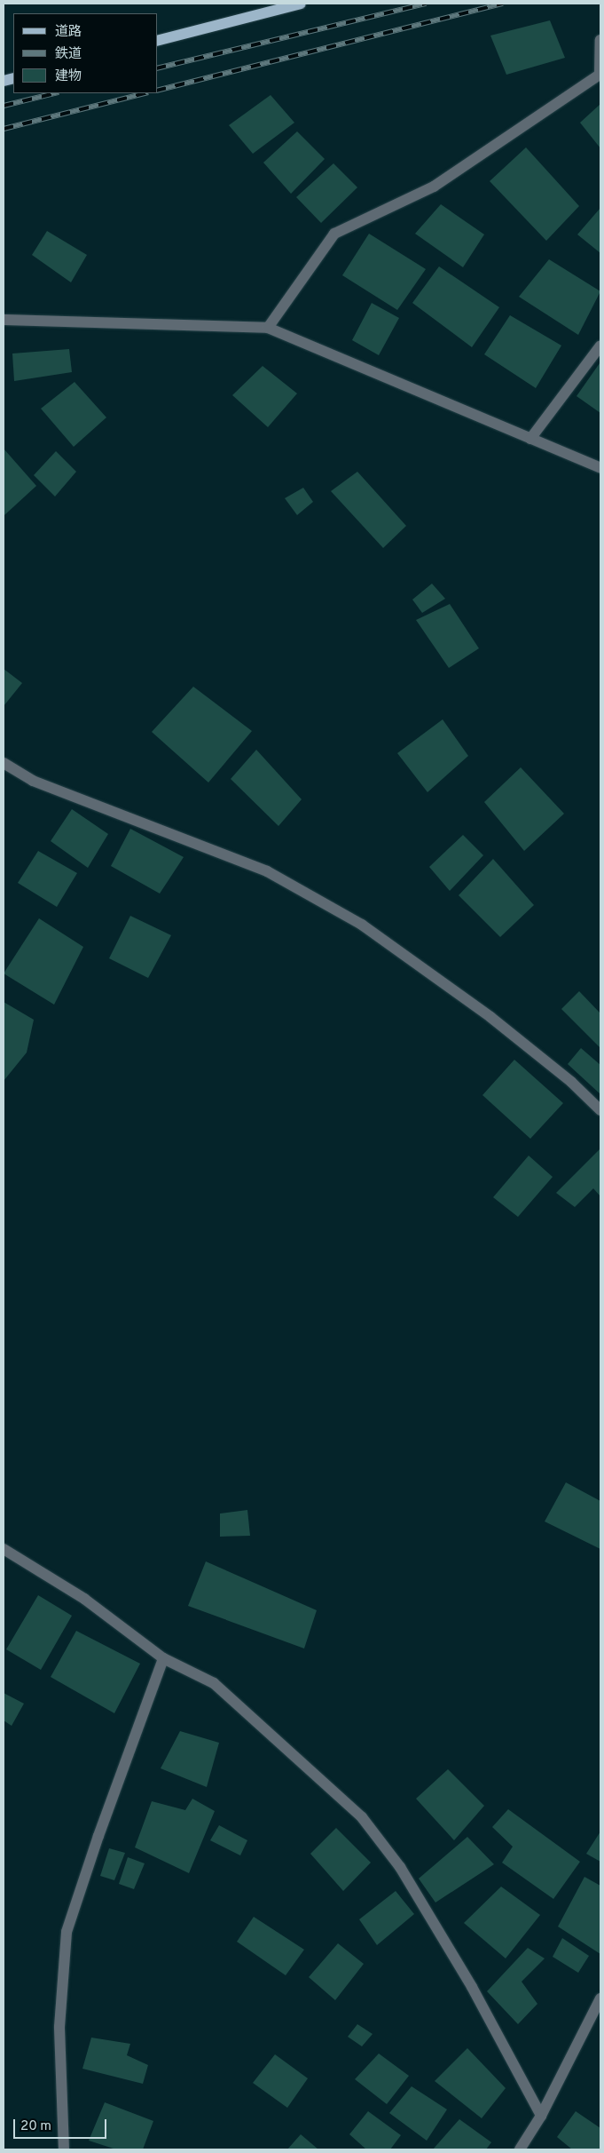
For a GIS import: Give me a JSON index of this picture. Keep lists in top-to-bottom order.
{
  "legend": ["道路", "鉄道", "建物"],
  "scale_bar": "20 m"
}
